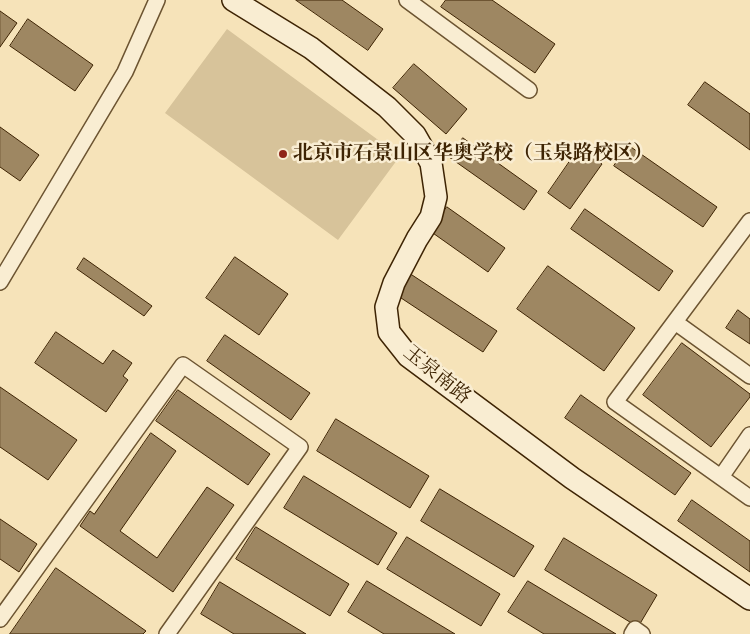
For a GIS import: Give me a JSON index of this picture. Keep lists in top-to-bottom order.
{
  "streets": {
    "street": ["玉泉南路"]
  },
  "places": ["北京市石景山区华奥学校（玉泉路校区）"]
}
